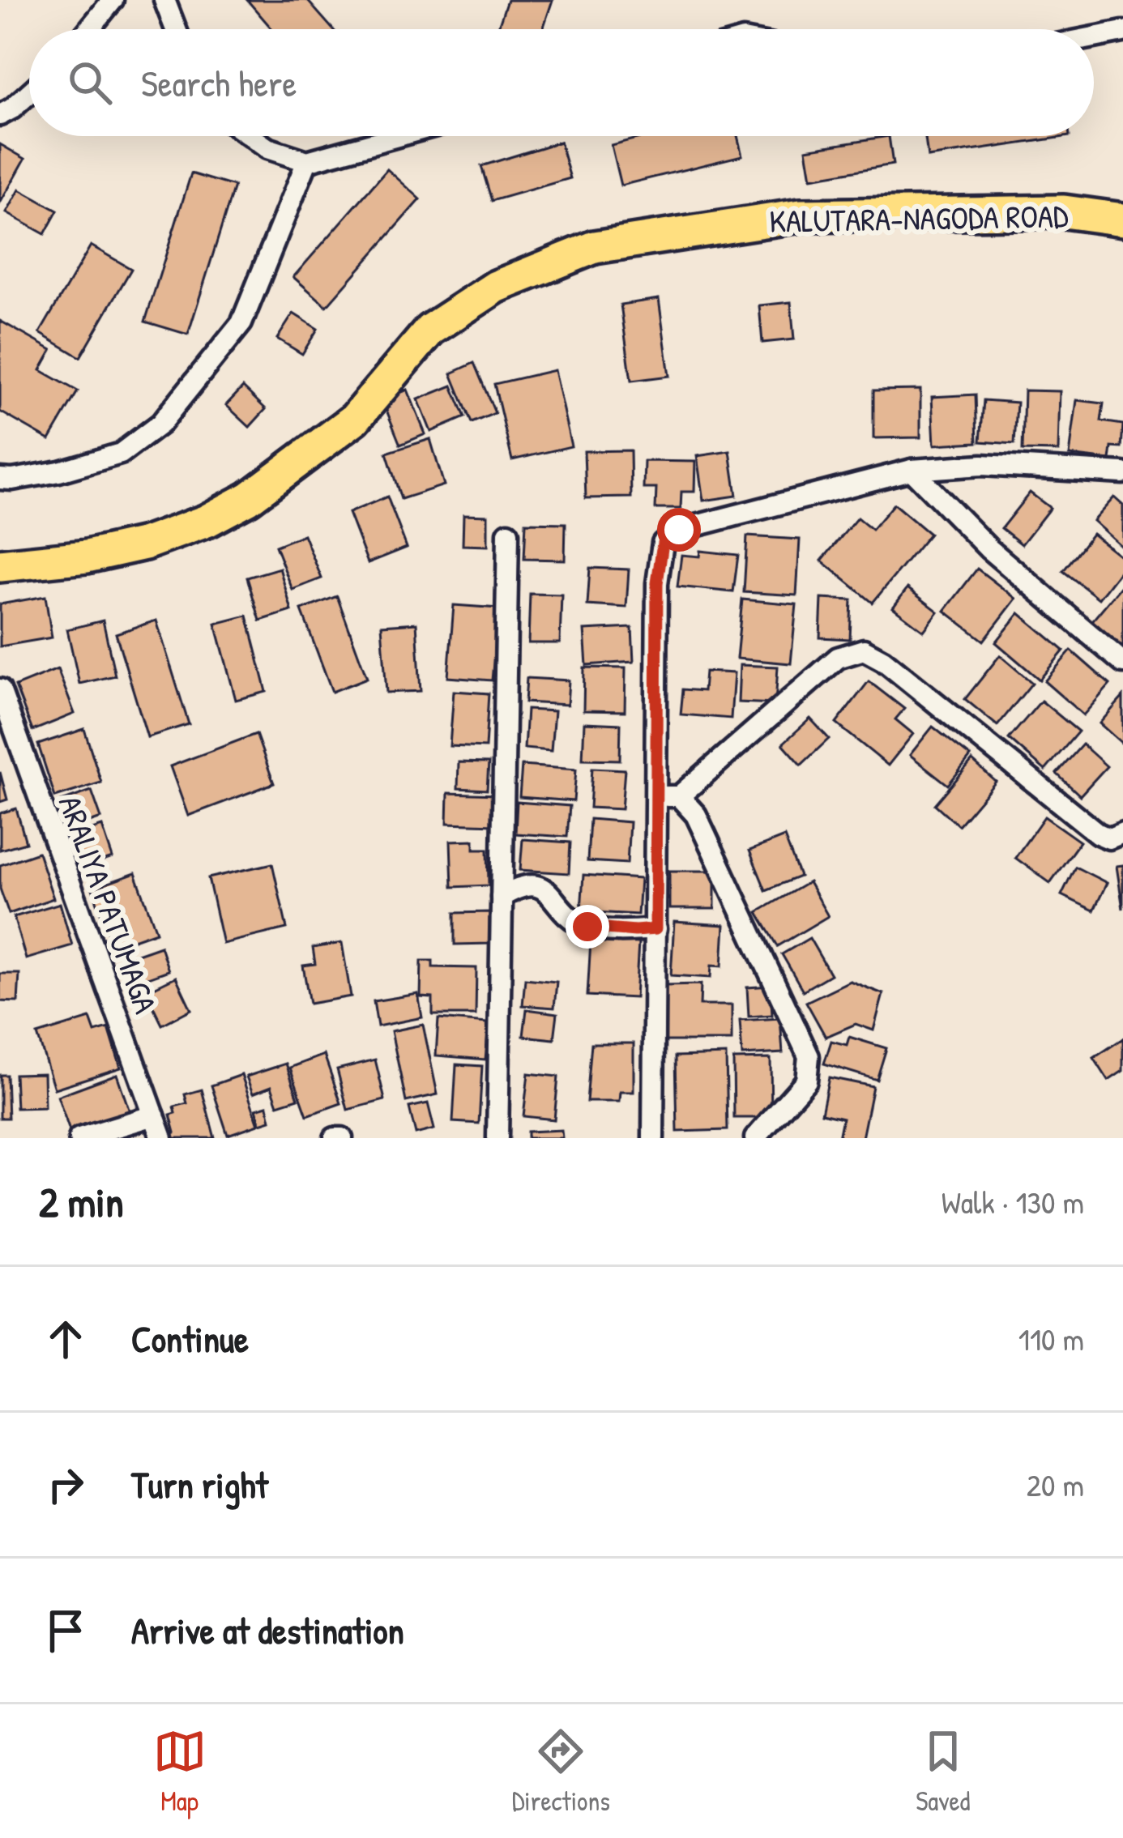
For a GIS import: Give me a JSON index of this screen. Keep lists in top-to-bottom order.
{
  "streets": {
    "main road": ["KALUTARA-NAGODA ROAD"],
    "street": ["ARALIYA PATUMAGA"]
  },
  "page": {
    "search": "Search here",
    "heading": ["2 min", "Walk · 130 m"],
    "list": [
      ["Continue", "110 m"],
      ["Turn right", "20 m"],
      "Arrive at destination"
    ],
    "nav": ["Map", "Directions", "Saved"]
  }
}
